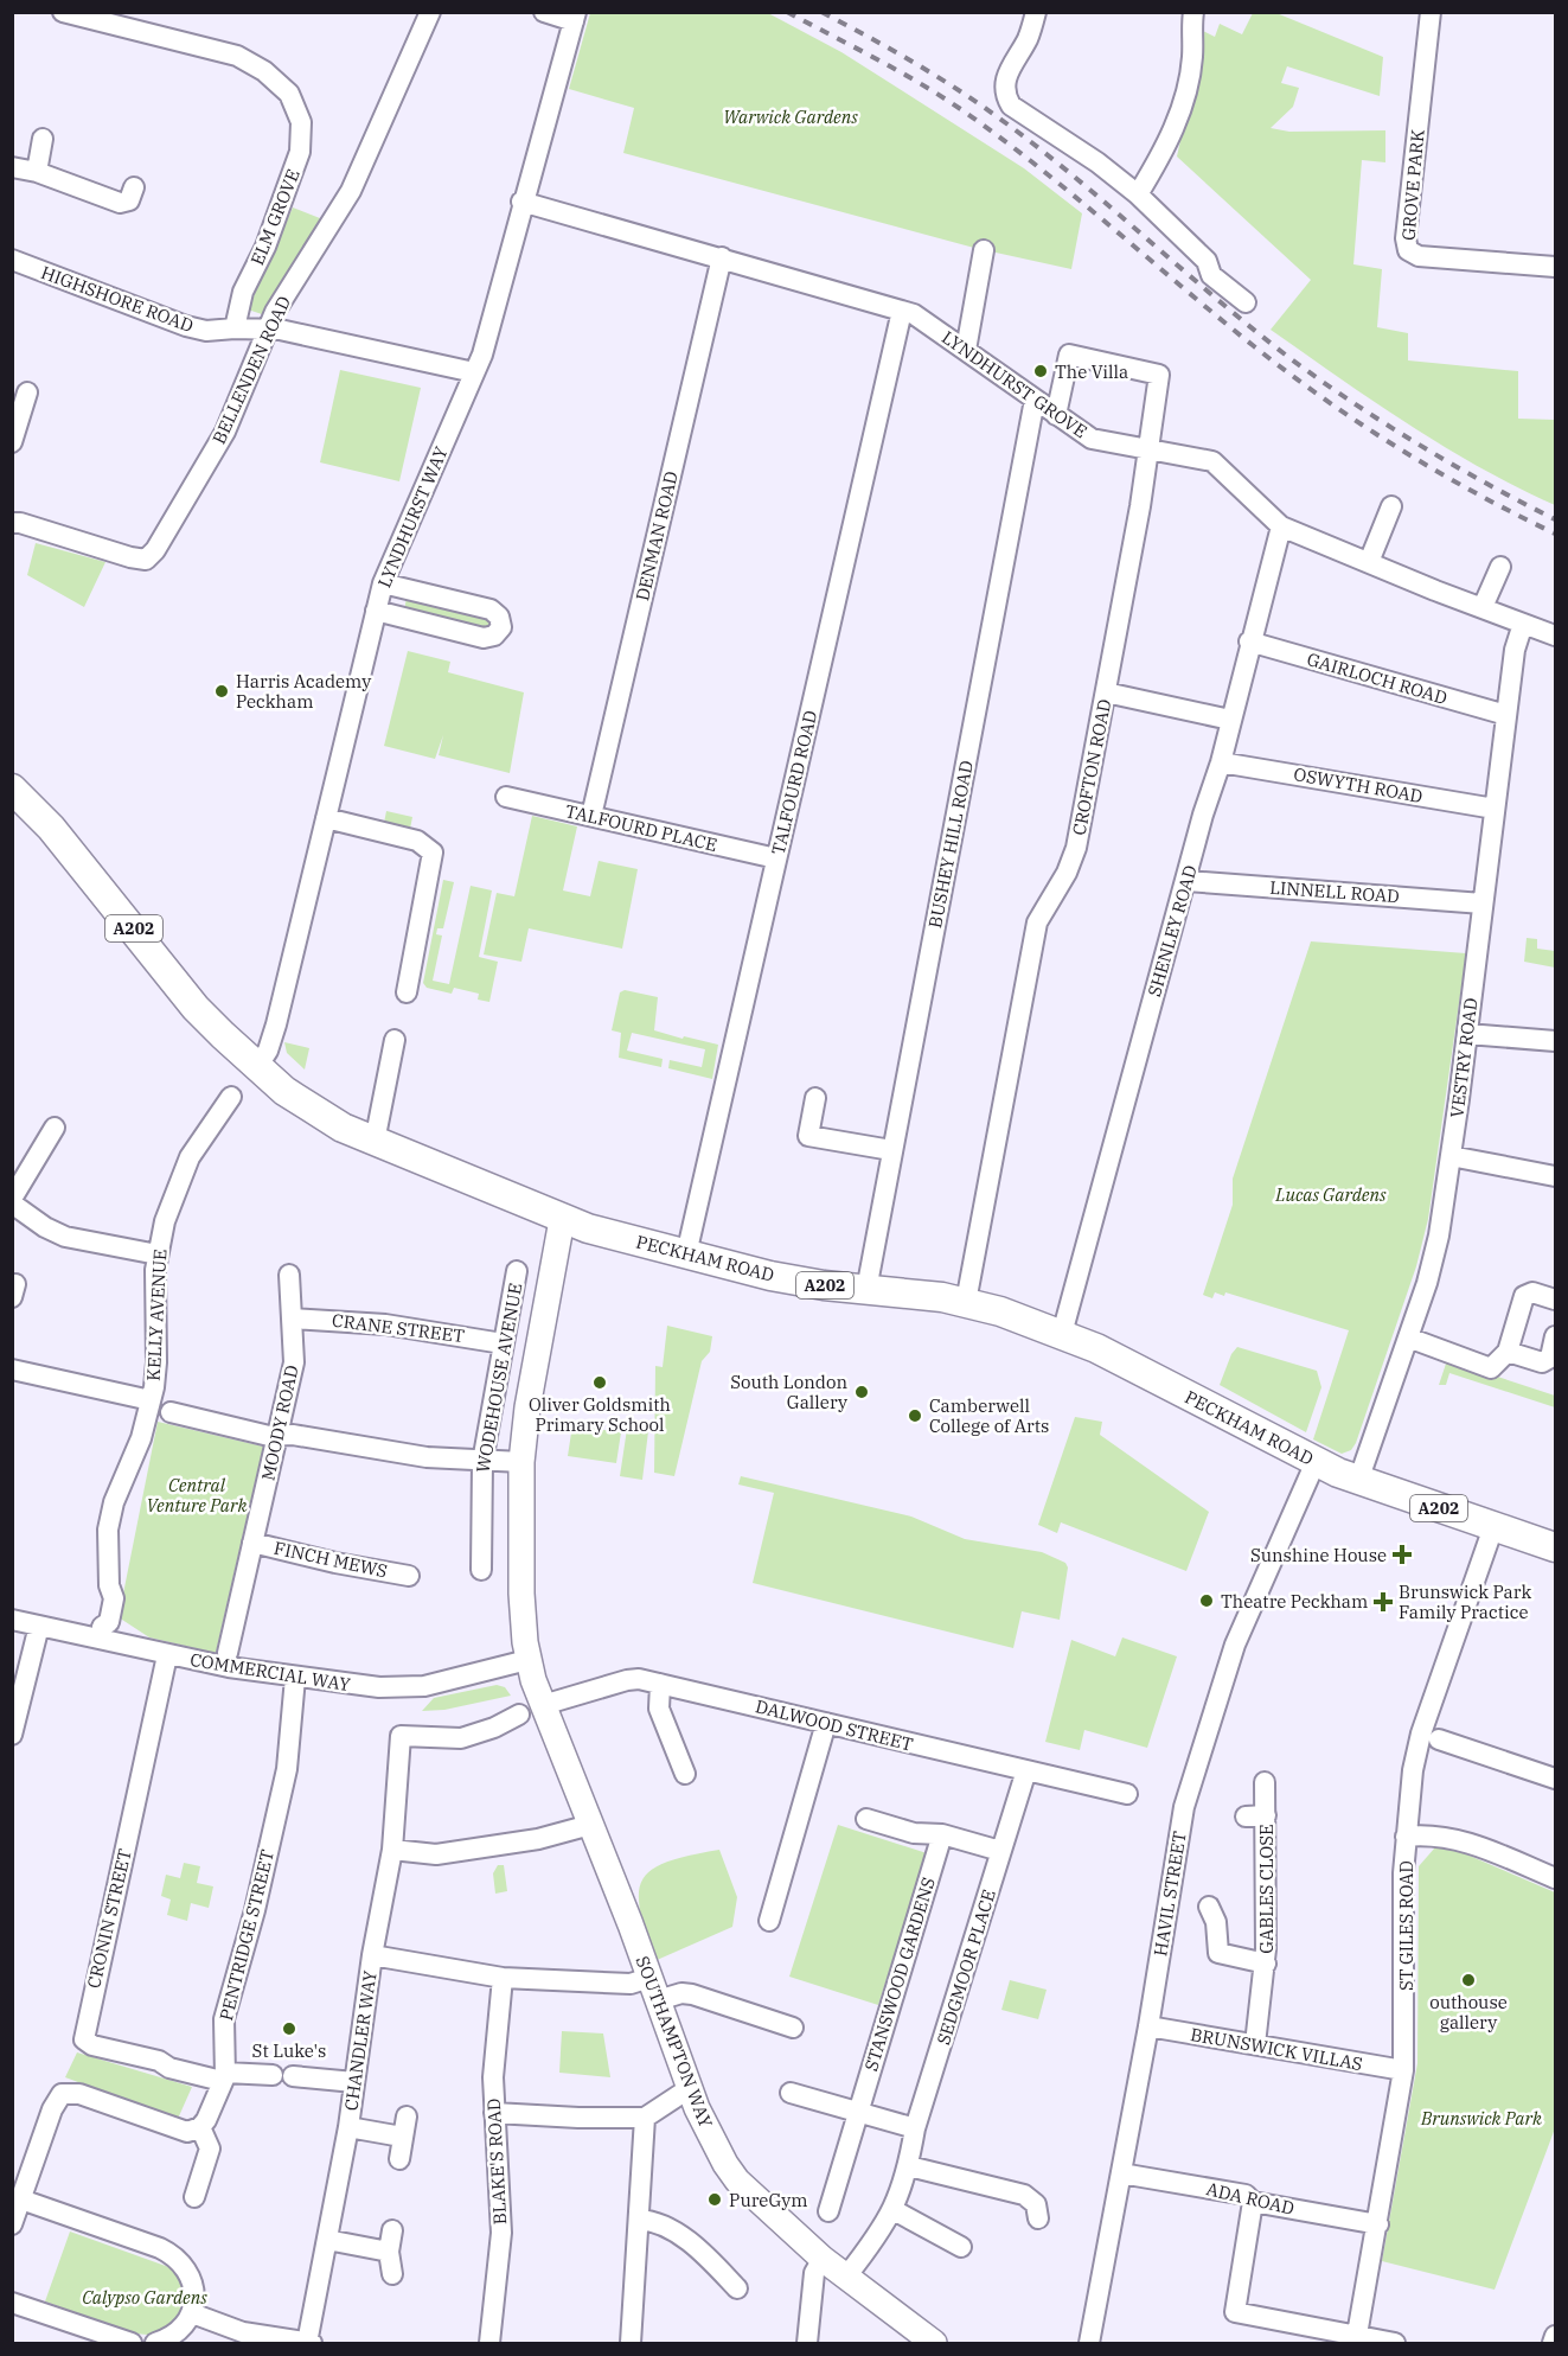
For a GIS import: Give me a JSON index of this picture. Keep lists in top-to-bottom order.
{
  "streets": {
    "highway": ["A202", "PECKHAM ROAD"],
    "main road": ["SOUTHAMPTON WAY"],
    "street": [
      "GROVE PARK",
      "ELM GROVE",
      "HIGHSHORE ROAD",
      "BELLENDEN ROAD",
      "LYNDHURST GROVE",
      "LYNDHURST WAY",
      "DENMAN ROAD",
      "GAIRLOCH ROAD",
      "CROFTON ROAD",
      "TALFOURD ROAD",
      "OSWYTH ROAD",
      "TALFOURD PLACE",
      "BUSHEY HILL ROAD",
      "LINNELL ROAD",
      "SHENLEY ROAD",
      "VESTRY ROAD",
      "KELLY AVENUE",
      "CRANE STREET",
      "WODEHOUSE AVENUE",
      "MOODY ROAD",
      "FINCH MEWS",
      "COMMERCIAL WAY",
      "DALWOOD STREET",
      "GABLES CLOSE",
      "HAVIL STREET",
      "CRONIN STREET",
      "ST GILES ROAD",
      "PENTRIDGE STREET",
      "SEDGMOOR PLACE",
      "STANSWOOD GARDENS",
      "CHANDLER WAY",
      "BRUNSWICK VILLAS",
      "BLAKE'S ROAD",
      "ADA ROAD"
    ]
  },
  "crossings": [
    ["ELM GROVE", "HIGHSHORE ROAD"],
    ["HIGHSHORE ROAD", "BELLENDEN ROAD"],
    ["HIGHSHORE ROAD", "LYNDHURST WAY"],
    ["LYNDHURST GROVE", "LYNDHURST WAY"],
    ["LYNDHURST GROVE", "DENMAN ROAD"],
    ["LYNDHURST GROVE", "CROFTON ROAD"],
    ["LYNDHURST GROVE", "TALFOURD ROAD"],
    ["LYNDHURST GROVE", "BUSHEY HILL ROAD"],
    ["LYNDHURST GROVE", "SHENLEY ROAD"],
    ["LYNDHURST GROVE", "VESTRY ROAD"],
    ["LYNDHURST WAY", "PECKHAM ROAD"],
    ["DENMAN ROAD", "TALFOURD PLACE"],
    ["GAIRLOCH ROAD", "SHENLEY ROAD"],
    ["GAIRLOCH ROAD", "VESTRY ROAD"],
    ["CROFTON ROAD", "PECKHAM ROAD"],
    ["TALFOURD ROAD", "TALFOURD PLACE"],
    ["TALFOURD ROAD", "PECKHAM ROAD"],
    ["OSWYTH ROAD", "SHENLEY ROAD"],
    ["OSWYTH ROAD", "VESTRY ROAD"],
    ["BUSHEY HILL ROAD", "PECKHAM ROAD"],
    ["LINNELL ROAD", "SHENLEY ROAD"],
    ["LINNELL ROAD", "VESTRY ROAD"],
    ["SHENLEY ROAD", "PECKHAM ROAD"],
    ["VESTRY ROAD", "PECKHAM ROAD"],
    ["PECKHAM ROAD", "HAVIL STREET"],
    ["PECKHAM ROAD", "ST GILES ROAD"],
    ["PECKHAM ROAD", "SOUTHAMPTON WAY"],
    ["KELLY AVENUE", "COMMERCIAL WAY"],
    ["CRANE STREET", "WODEHOUSE AVENUE"],
    ["CRANE STREET", "MOODY ROAD"],
    ["MOODY ROAD", "FINCH MEWS"],
    ["COMMERCIAL WAY", "CRONIN STREET"],
    ["COMMERCIAL WAY", "PENTRIDGE STREET"],
    ["COMMERCIAL WAY", "SOUTHAMPTON WAY"],
    ["DALWOOD STREET", "SEDGMOOR PLACE"],
    ["DALWOOD STREET", "CHANDLER WAY"],
    ["DALWOOD STREET", "SOUTHAMPTON WAY"],
    ["GABLES CLOSE", "BRUNSWICK VILLAS"],
    ["HAVIL STREET", "BRUNSWICK VILLAS"],
    ["HAVIL STREET", "ADA ROAD"],
    ["CRONIN STREET", "PENTRIDGE STREET"],
    ["ST GILES ROAD", "BRUNSWICK VILLAS"],
    ["ST GILES ROAD", "ADA ROAD"],
    ["SEDGMOOR PLACE", "SOUTHAMPTON WAY"]
  ],
  "parks": [
    "Warwick Gardens",
    "Lucas Gardens",
    "Central Venture Park",
    "Brunswick Park",
    "Calypso Gardens"
  ],
  "places": {
    "other": [
      "The Villa",
      "Harris Academy Peckham",
      "Oliver Goldsmith Primary School",
      "South London Gallery",
      "Camberwell College of Arts",
      "Theatre Peckham",
      "outhouse gallery",
      "St Luke's",
      "PureGym"
    ],
    "health": ["Sunshine House", "Brunswick Park Family Practice"]
  }
}
